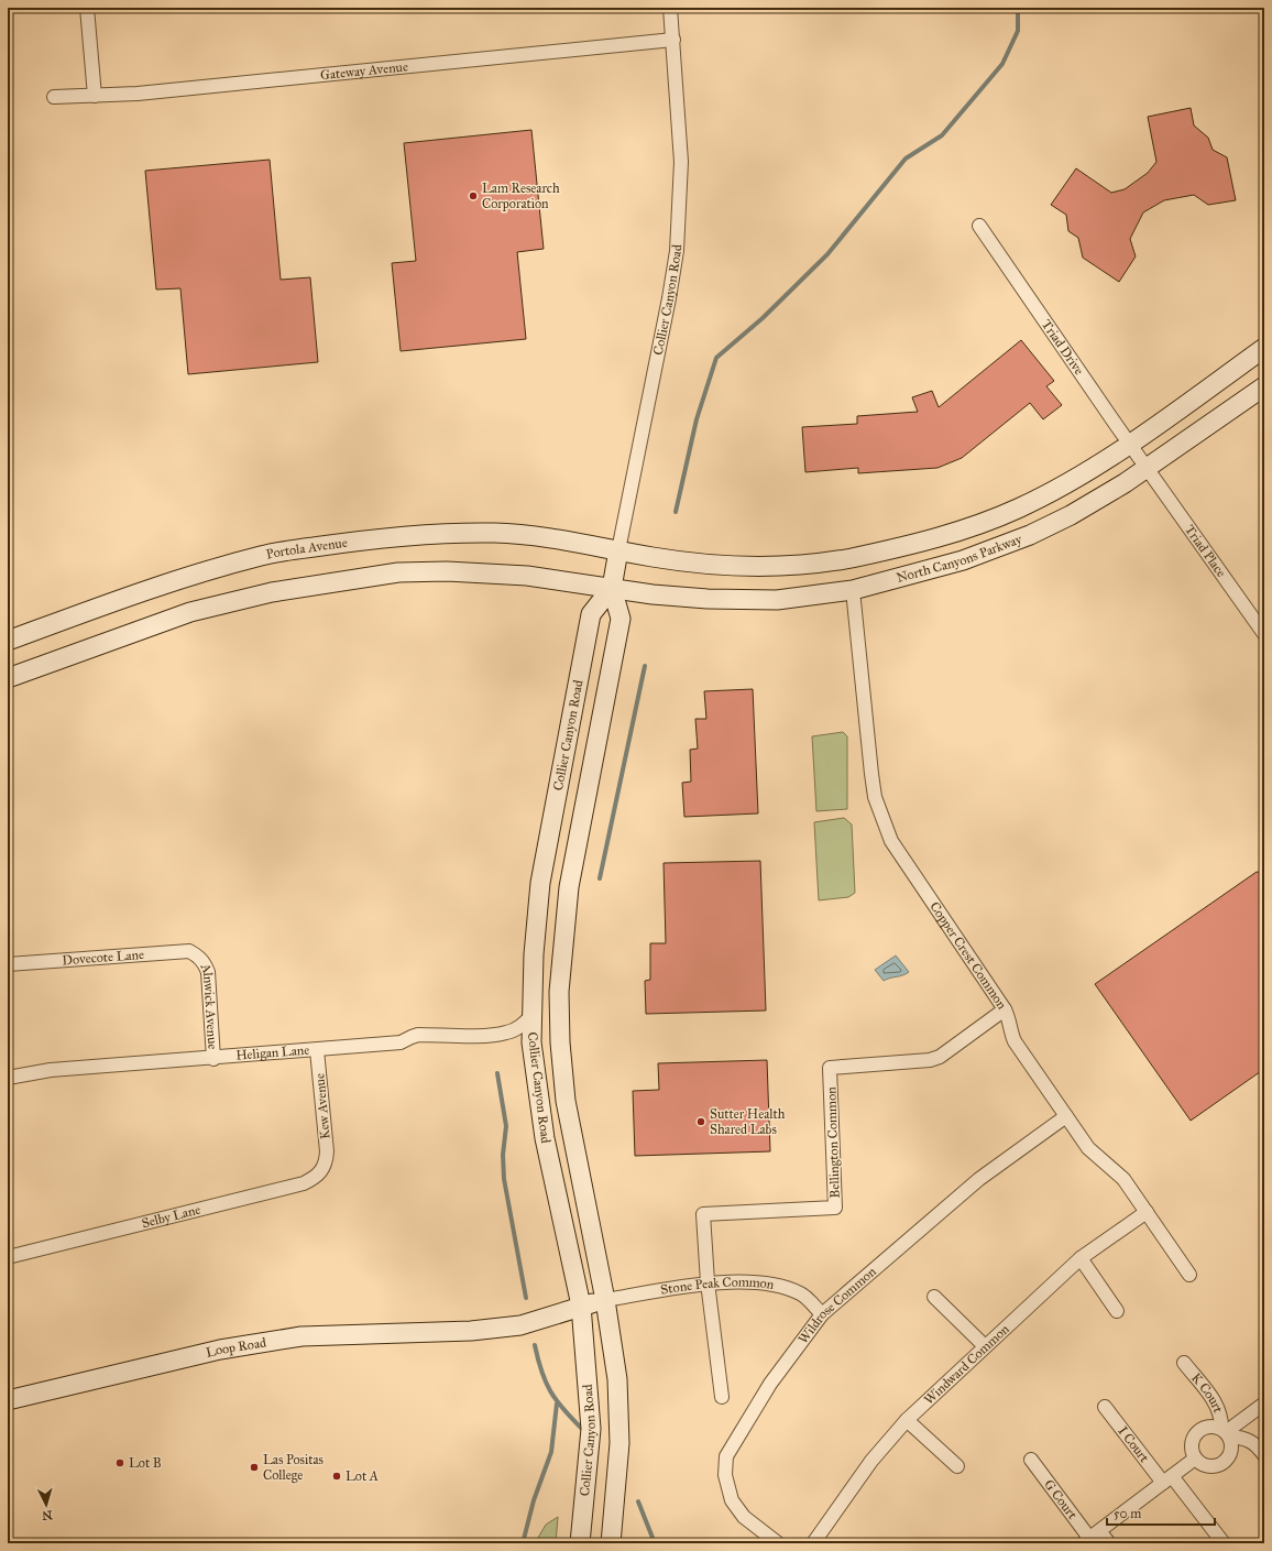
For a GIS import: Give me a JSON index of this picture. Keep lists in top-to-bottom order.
{
  "streets": {
    "main road": [
      "Collier Canyon Road",
      "Portola Avenue",
      "North Canyons Parkway",
      "Loop Road"
    ],
    "street": [
      "Gateway Avenue",
      "Triad Drive",
      "Triad Place",
      "Copper Crest Common",
      "Dovecote Lane",
      "Alnwick Avenue",
      "Heligan Lane",
      "Kew Avenue",
      "Bellington Common",
      "Selby Lane",
      "Stone Peak Common",
      "Wildrose Common",
      "Windward Common",
      "K Court",
      "I Court",
      "G Court"
    ]
  },
  "crossings": [
    ["Gateway Avenue", "Collier Canyon Road"],
    ["Collier Canyon Road", "Portola Avenue"],
    ["Collier Canyon Road", "North Canyons Parkway"],
    ["Collier Canyon Road", "Heligan Lane"],
    ["Collier Canyon Road", "Stone Peak Common"],
    ["Collier Canyon Road", "Loop Road"],
    ["Triad Drive", "Triad Place"],
    ["Triad Drive", "North Canyons Parkway"],
    ["Portola Avenue", "North Canyons Parkway"],
    ["Triad Place", "North Canyons Parkway"],
    ["North Canyons Parkway", "Copper Crest Common"],
    ["Copper Crest Common", "Bellington Common"],
    ["Copper Crest Common", "Wildrose Common"],
    ["Copper Crest Common", "Windward Common"],
    ["Dovecote Lane", "Alnwick Avenue"],
    ["Alnwick Avenue", "Heligan Lane"],
    ["Heligan Lane", "Kew Avenue"],
    ["Kew Avenue", "Selby Lane"],
    ["Bellington Common", "Stone Peak Common"],
    ["Stone Peak Common", "Wildrose Common"],
    ["Stone Peak Common", "Loop Road"]
  ],
  "places": [
    "Lam Research Corporation",
    "Sutter Health Shared Labs",
    "Lot B",
    "Las Positas College",
    "Lot A"
  ],
  "scale_bar": "50 m",
  "north": "bottom"
}
